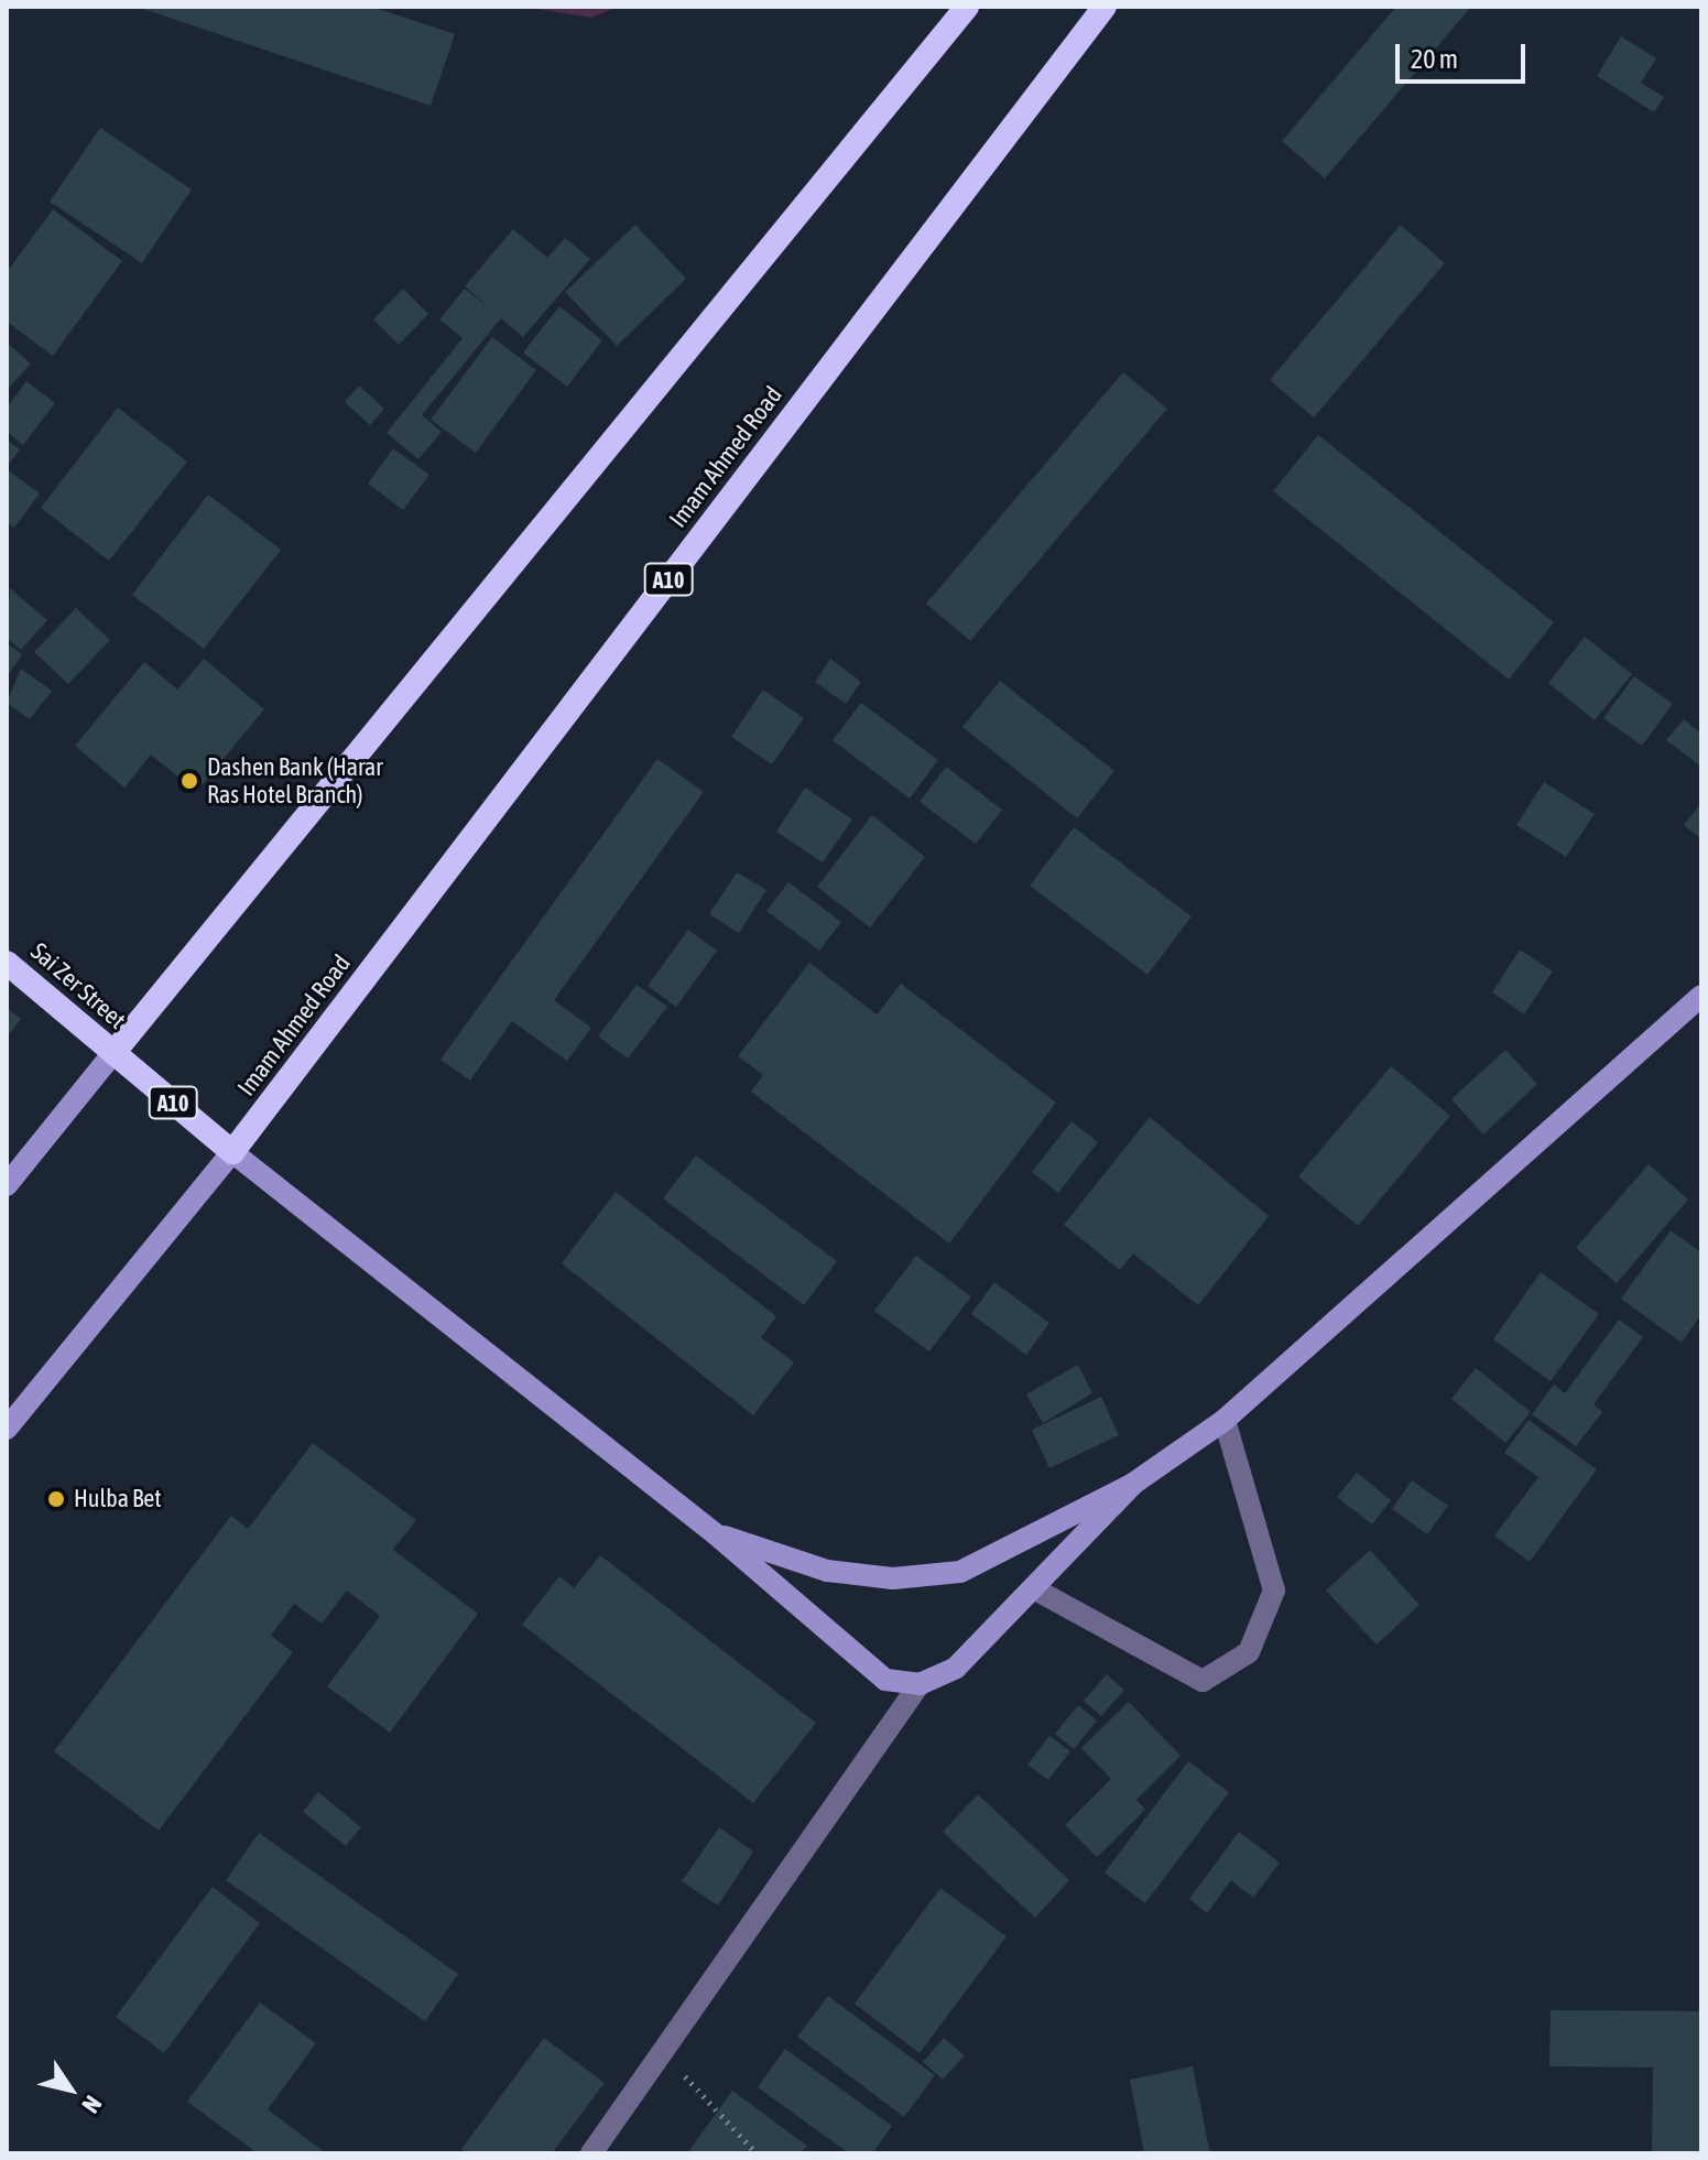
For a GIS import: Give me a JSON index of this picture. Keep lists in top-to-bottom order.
{
  "streets": {
    "highway": ["Imam Ahmed Road", "A10", "Sai Zer Street"]
  },
  "crossings": [
    ["Imam Ahmed Road", "A10"],
    ["A10", "Sai Zer Street"]
  ],
  "places": ["Dashen Bank (Harar Ras Hotel Branch)", "Hulba Bet"],
  "scale_bar": "20 m",
  "north": "bottom right"
}
